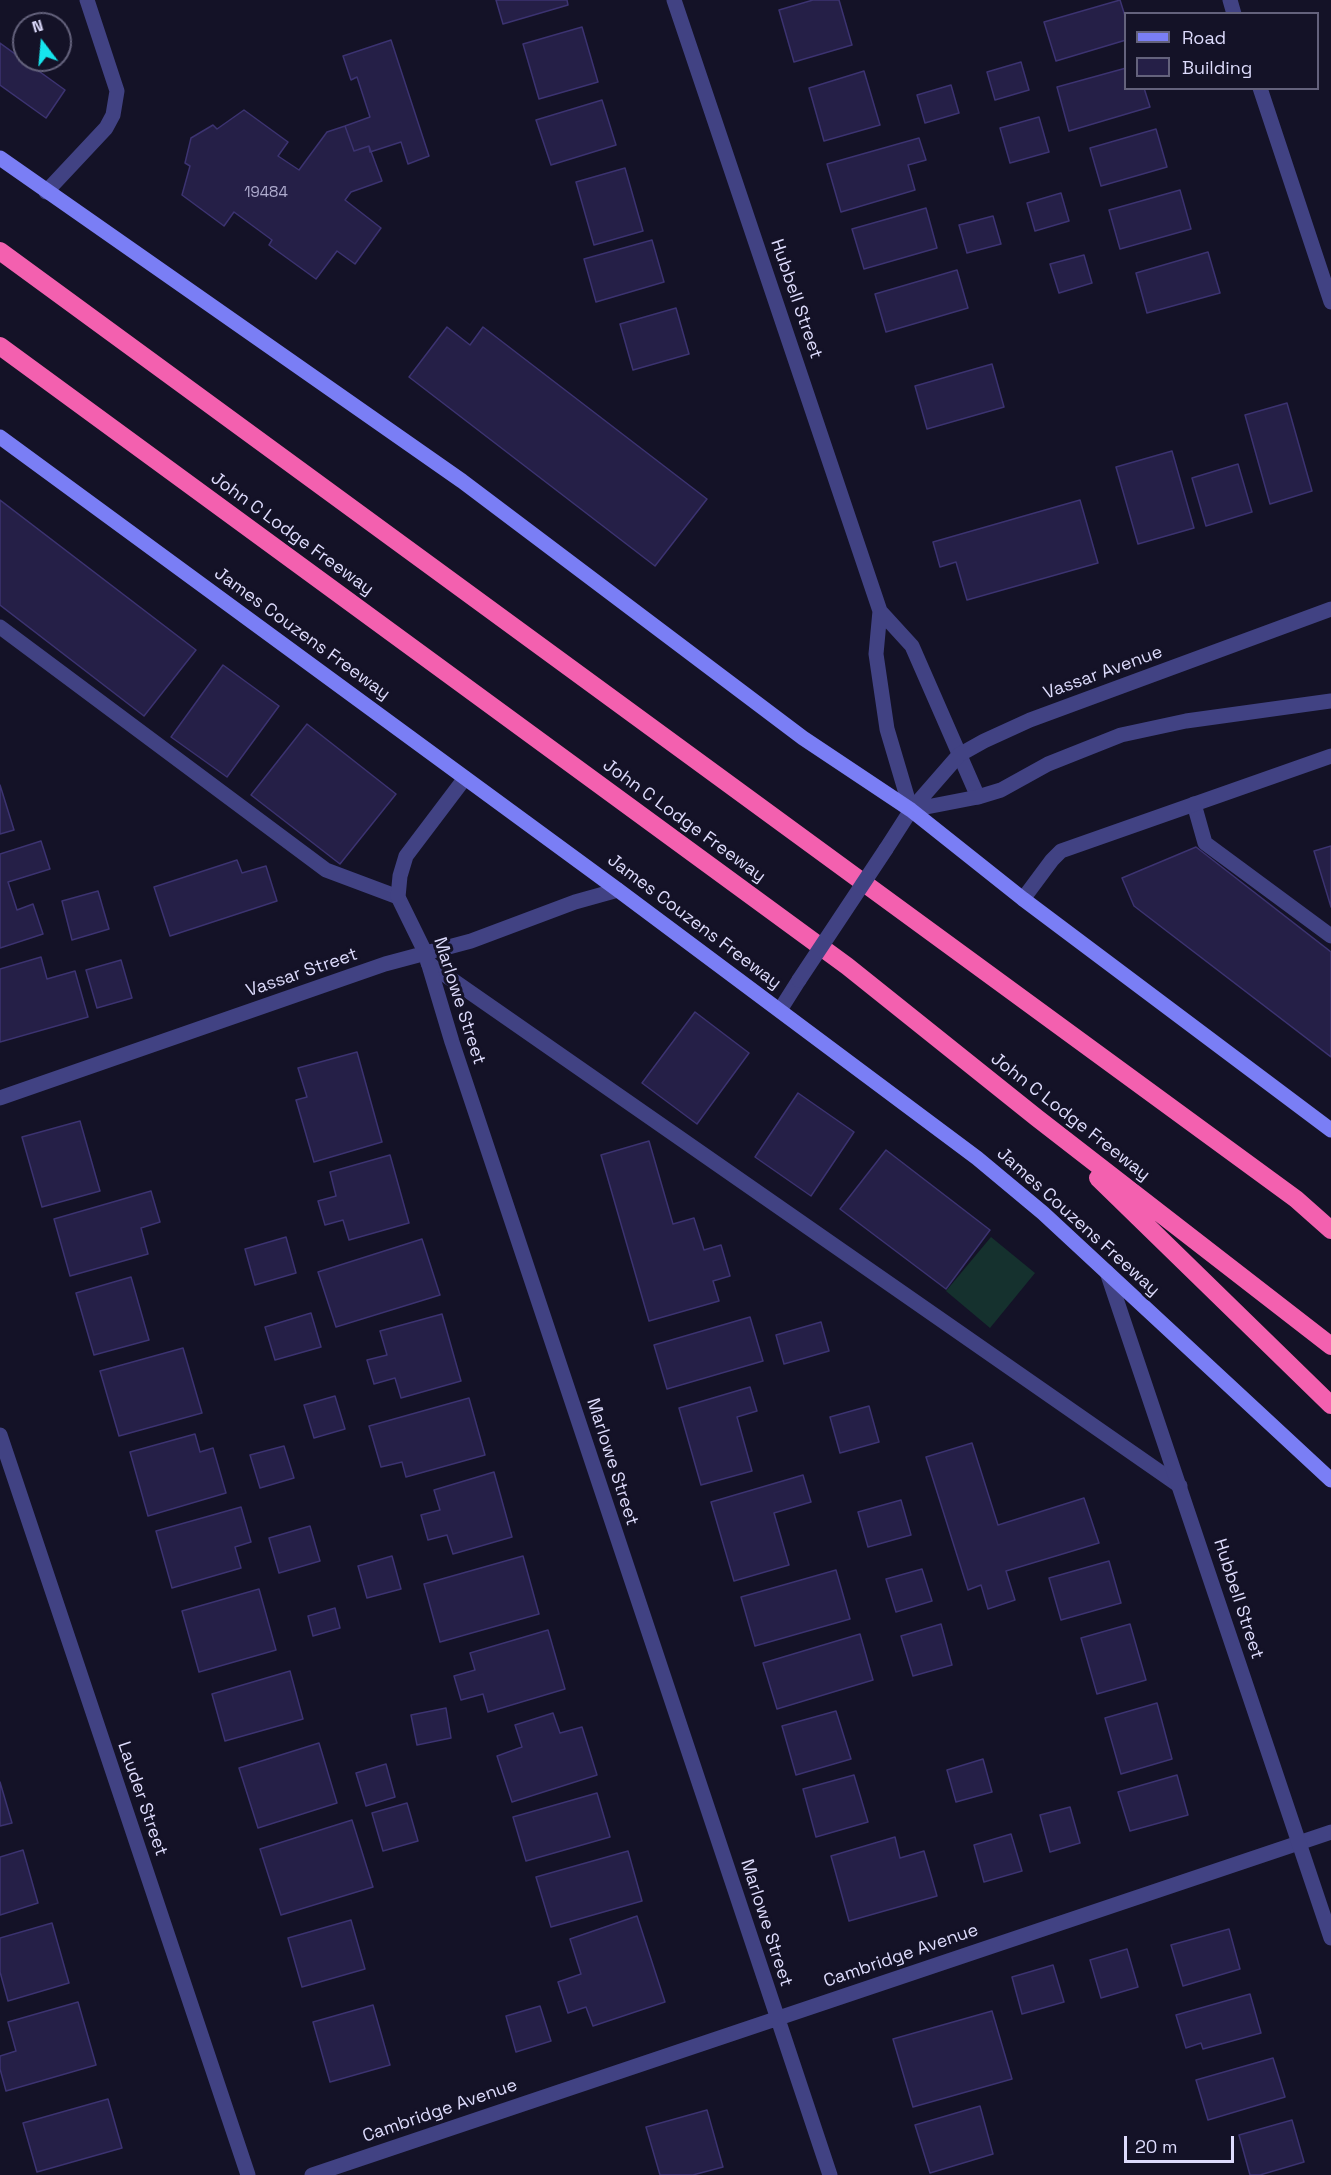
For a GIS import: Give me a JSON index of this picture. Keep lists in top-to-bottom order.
{
  "streets": {
    "highway": ["John C Lodge Freeway"],
    "main road": ["James Couzens Freeway"],
    "street": [
      "Hubbell Street",
      "Vassar Avenue",
      "Vassar Street",
      "Marlowe Street",
      "Lauder Street",
      "Cambridge Avenue"
    ]
  },
  "crossings": [
    ["Hubbell Street", "James Couzens Freeway"],
    ["Hubbell Street", "Vassar Avenue"],
    ["Hubbell Street", "Cambridge Avenue"],
    ["James Couzens Freeway", "Vassar Avenue"],
    ["James Couzens Freeway", "Vassar Street"],
    ["Vassar Street", "Marlowe Street"],
    ["Marlowe Street", "Cambridge Avenue"]
  ],
  "house_numbers": ["19484"],
  "legend": ["Road", "Building"],
  "scale_bar": "20 m",
  "north": "top"
}
